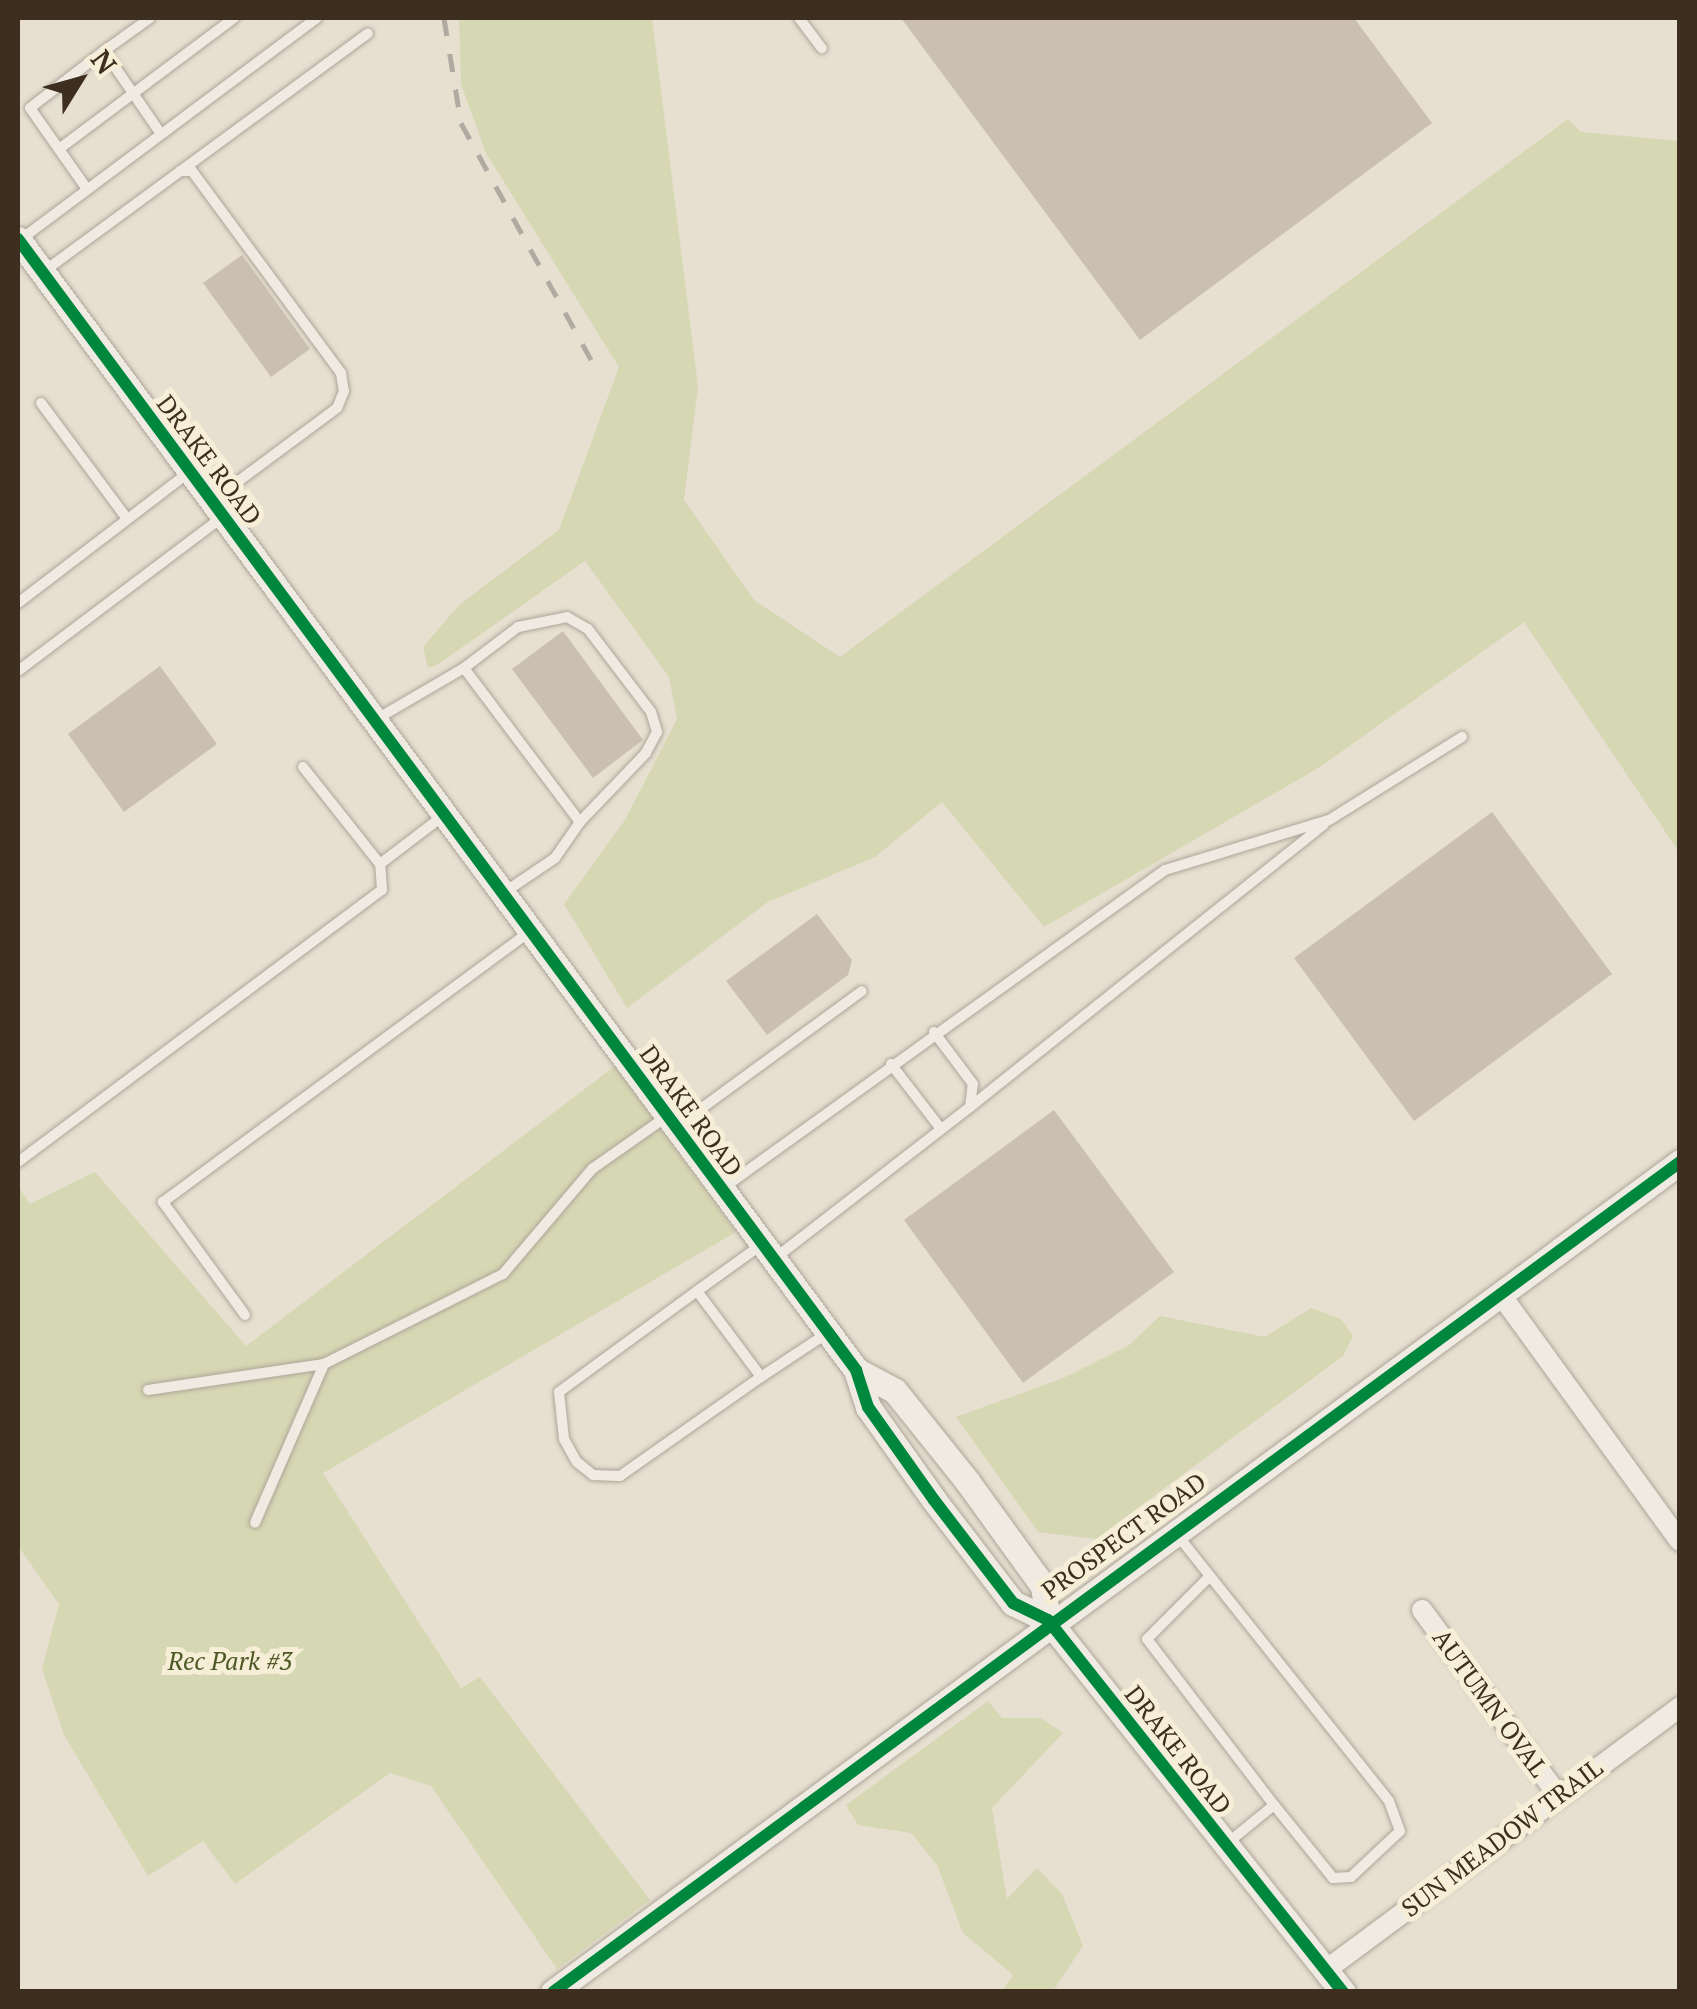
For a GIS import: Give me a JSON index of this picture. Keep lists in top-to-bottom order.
{
  "streets": {
    "street": [
      "DRAKE ROAD",
      "PROSPECT ROAD",
      "AUTUMN OVAL",
      "SUN MEADOW TRAIL"
    ]
  },
  "crossings": [
    ["DRAKE ROAD", "PROSPECT ROAD"],
    ["DRAKE ROAD", "SUN MEADOW TRAIL"],
    ["AUTUMN OVAL", "SUN MEADOW TRAIL"]
  ],
  "parks": ["Rec Park #3"],
  "north": "top right"
}
